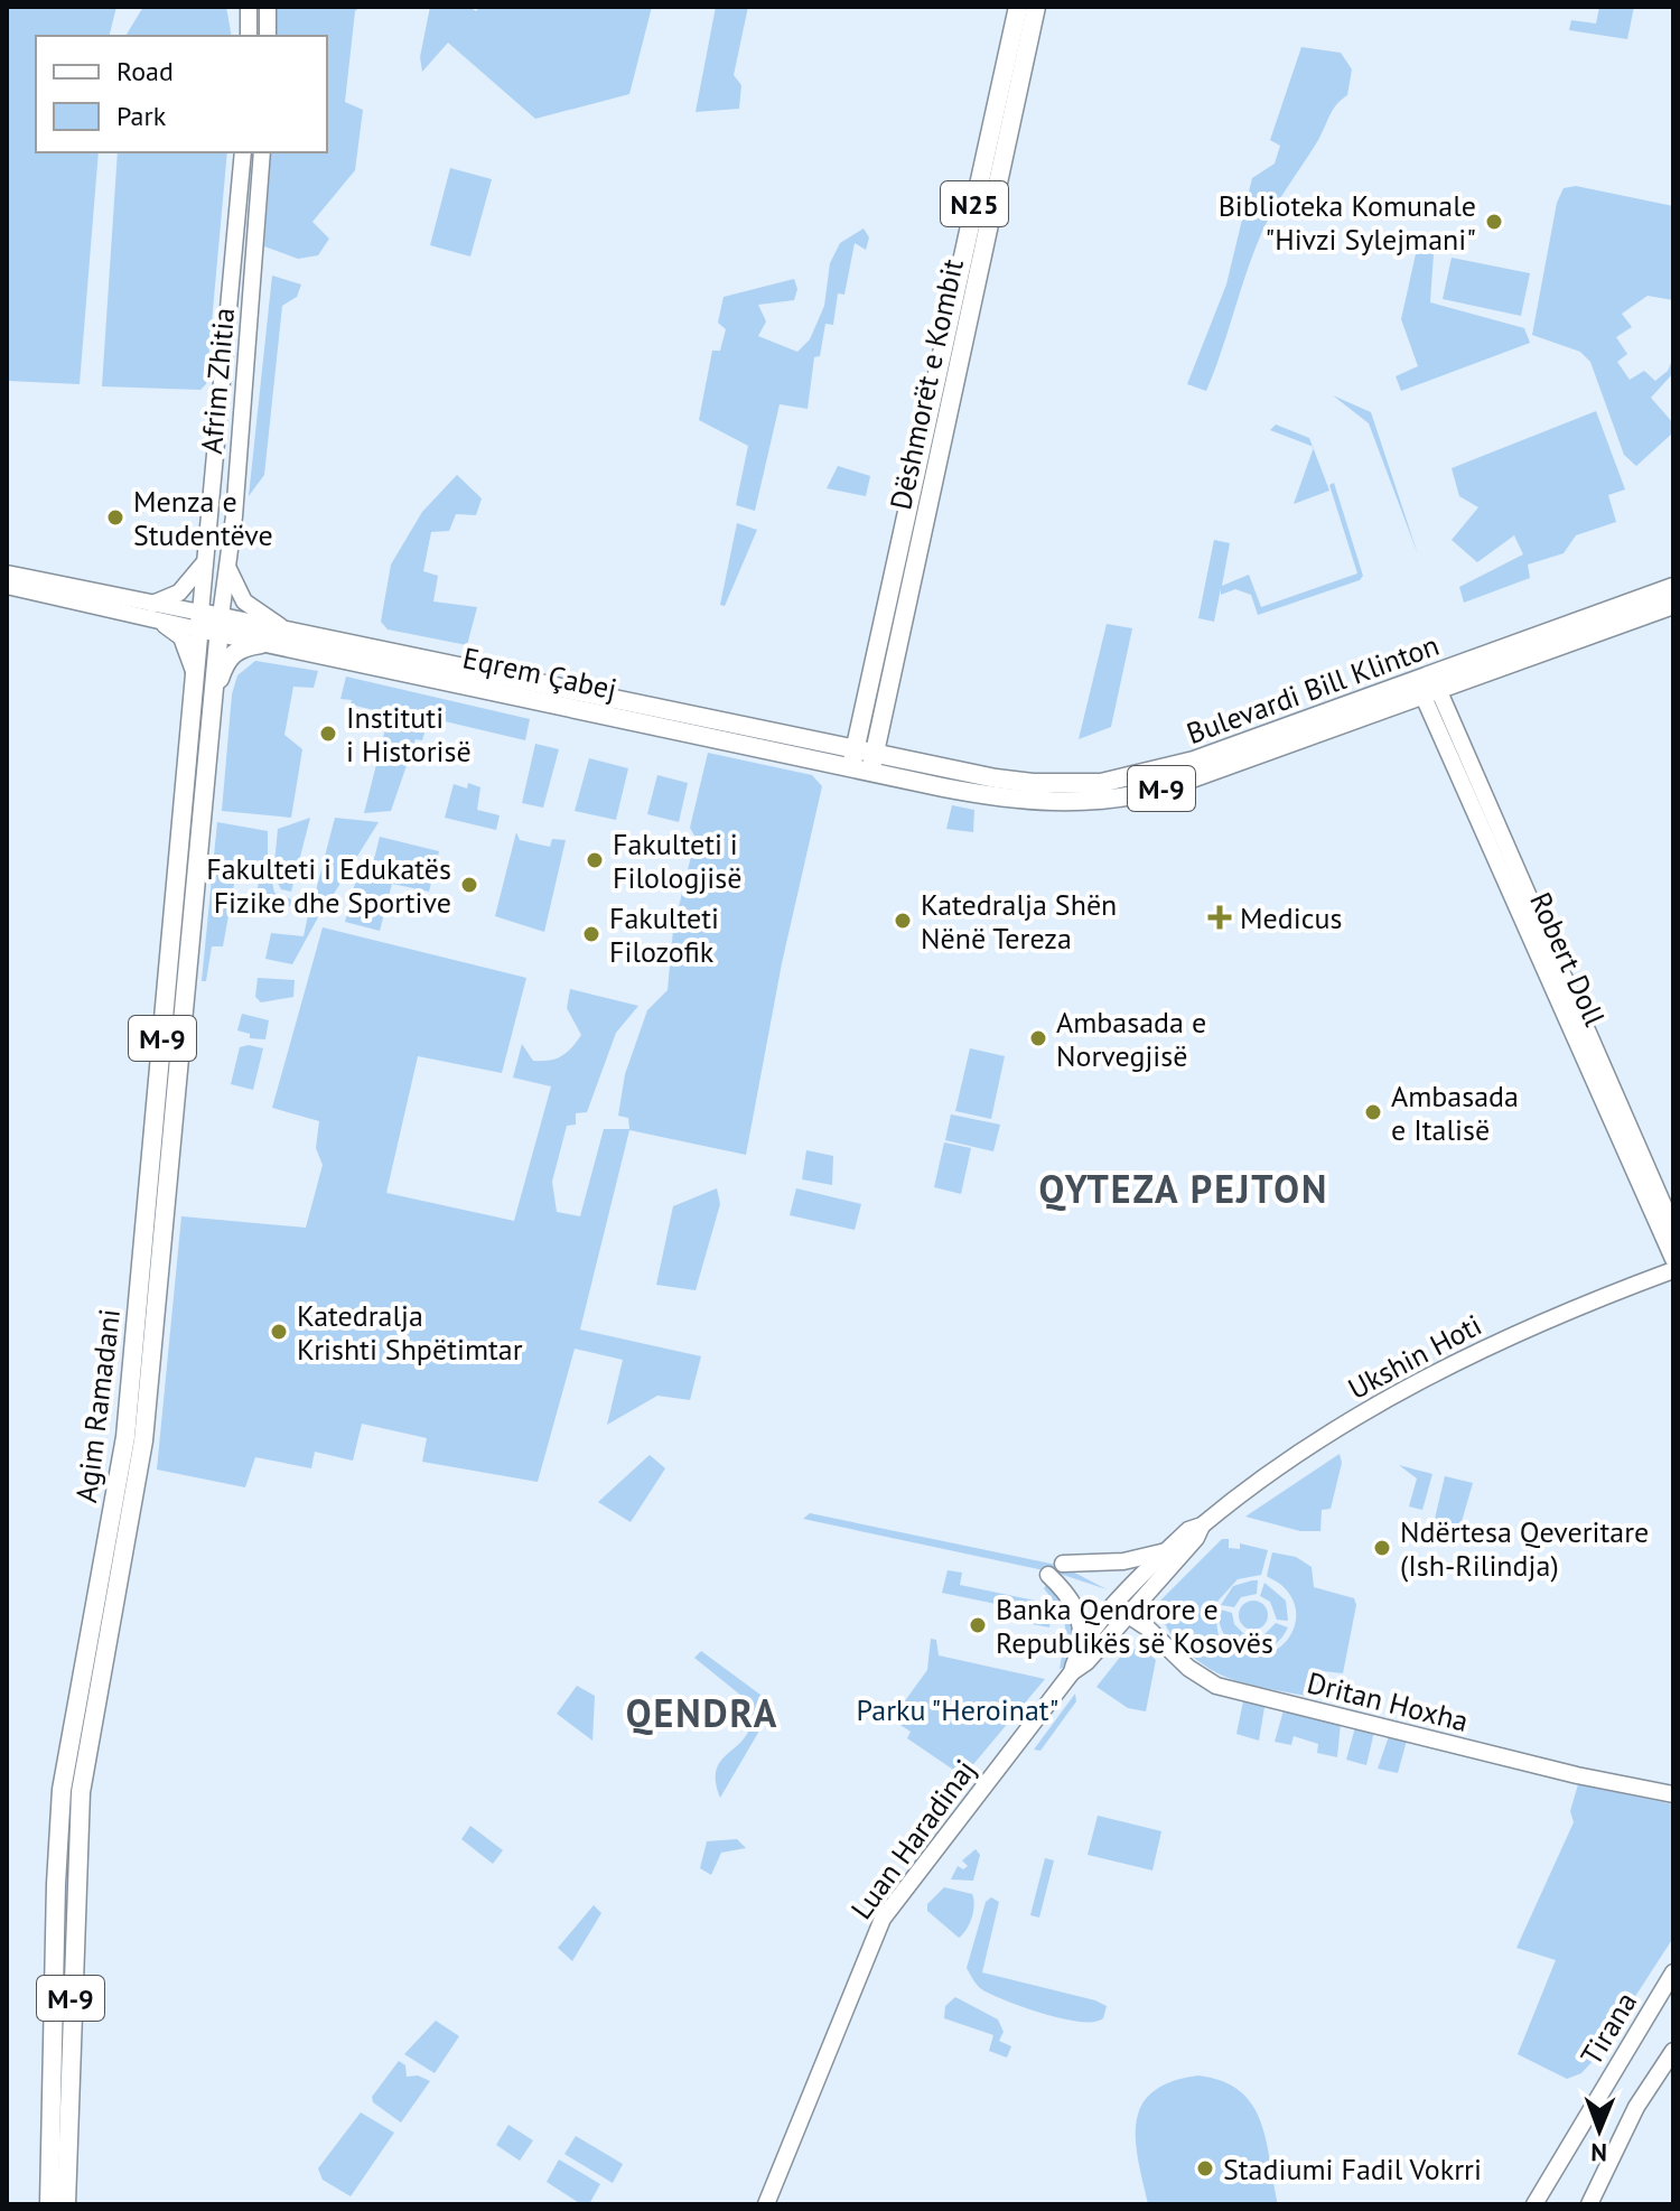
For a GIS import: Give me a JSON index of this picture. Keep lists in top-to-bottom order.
{
  "streets": {
    "main road": [
      "N25",
      "Afrim Zhitia",
      "Dëshmorët e Kombit",
      "Eqrem Çabej",
      "Bulevardi Bill Klinton",
      "M-9",
      "Robert Doll",
      "Ukshin Hoti",
      "Agim Ramadani",
      "Dritan Hoxha",
      "Luan Haradinaj",
      "Tirana"
    ]
  },
  "crossings": [
    ["Afrim Zhitia", "Eqrem Çabej"],
    ["Afrim Zhitia", "Agim Ramadani"],
    ["Dëshmorët e Kombit", "Eqrem Çabej"],
    ["Dëshmorët e Kombit", "Bulevardi Bill Klinton"],
    ["Eqrem Çabej", "Bulevardi Bill Klinton"],
    ["Eqrem Çabej", "Agim Ramadani"],
    ["Bulevardi Bill Klinton", "Robert Doll"],
    ["Ukshin Hoti", "Dritan Hoxha"],
    ["Ukshin Hoti", "Luan Haradinaj"],
    ["Dritan Hoxha", "Luan Haradinaj"]
  ],
  "districts": ["QYTEZA PEJTON", "QENDRA"],
  "parks": ["Parku \"Heroinat\""],
  "places": {
    "other": [
      "Biblioteka Komunale \"Hivzi Sylejmani\"",
      "Menza e Studentëve",
      "Instituti i Historisë",
      "Fakulteti i Filologjisë",
      "Fakulteti i Edukatës Fizike dhe Sportive",
      "Katedralja Shën Nënë Tereza",
      "Fakulteti Filozofik",
      "Ambasada e Norvegjisë",
      "Ambasada e Italisë",
      "Katedralja Krishti Shpëtimtar",
      "Ndërtesa Qeveritare (Ish-Rilindja)",
      "Banka Qendrore e Republikës së Kosovës",
      "Stadiumi Fadil Vokrri"
    ],
    "health": ["Medicus"]
  },
  "legend": ["Road", "Park"],
  "north": "bottom"
}
